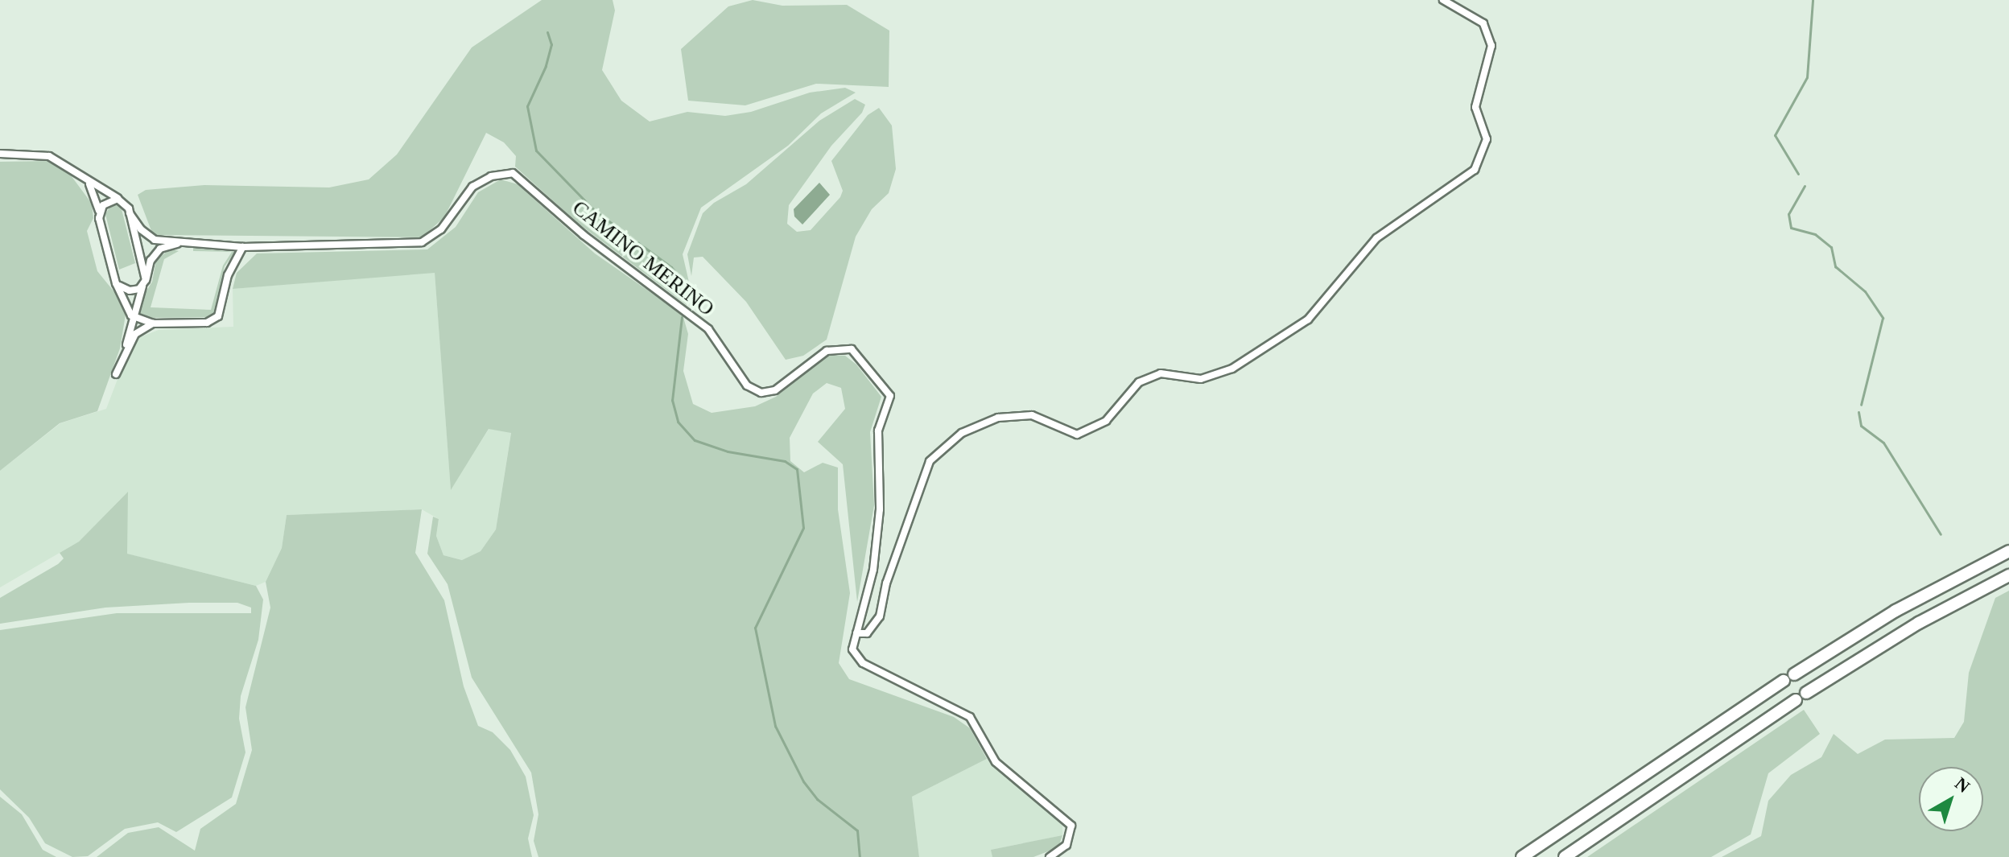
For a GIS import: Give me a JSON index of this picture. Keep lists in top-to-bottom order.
{
  "streets": {
    "street": ["CAMINO MERINO"]
  },
  "north": "top right"
}
